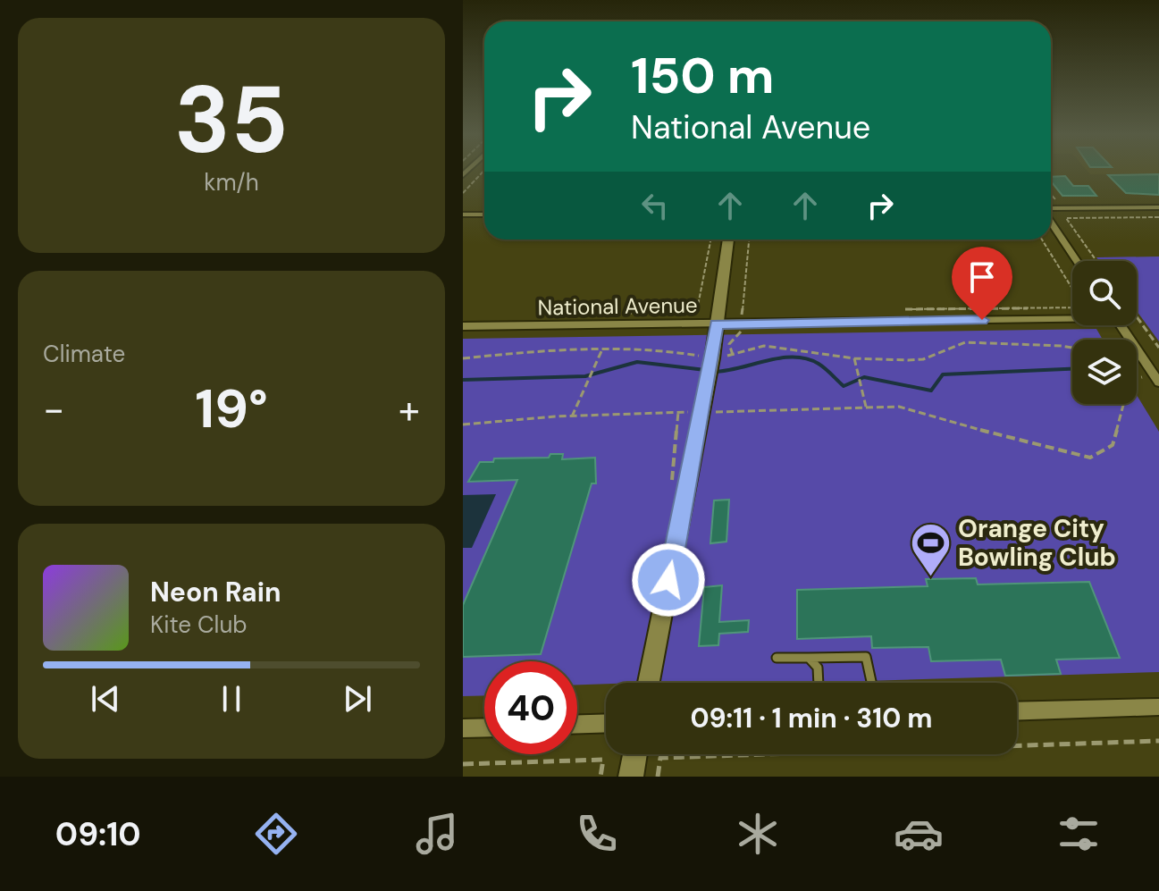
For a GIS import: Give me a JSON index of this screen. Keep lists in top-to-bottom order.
{
  "streets": {
    "street": ["National Avenue"]
  },
  "places": {
    "sports": ["Orange City Bowling Club"]
  },
  "page": {
    "tile": [
      ["35", "km/h"],
      "Climate"
    ],
    "turn": ["150 m", "National Avenue"],
    "heat": ["−", "19°", "+"],
    "song": ["Neon Rain", "Kite Club"],
    "limit": "40",
    "trip": "09:11 · 1 min · 310 m",
    "tabs": "09:10"
  }
}
